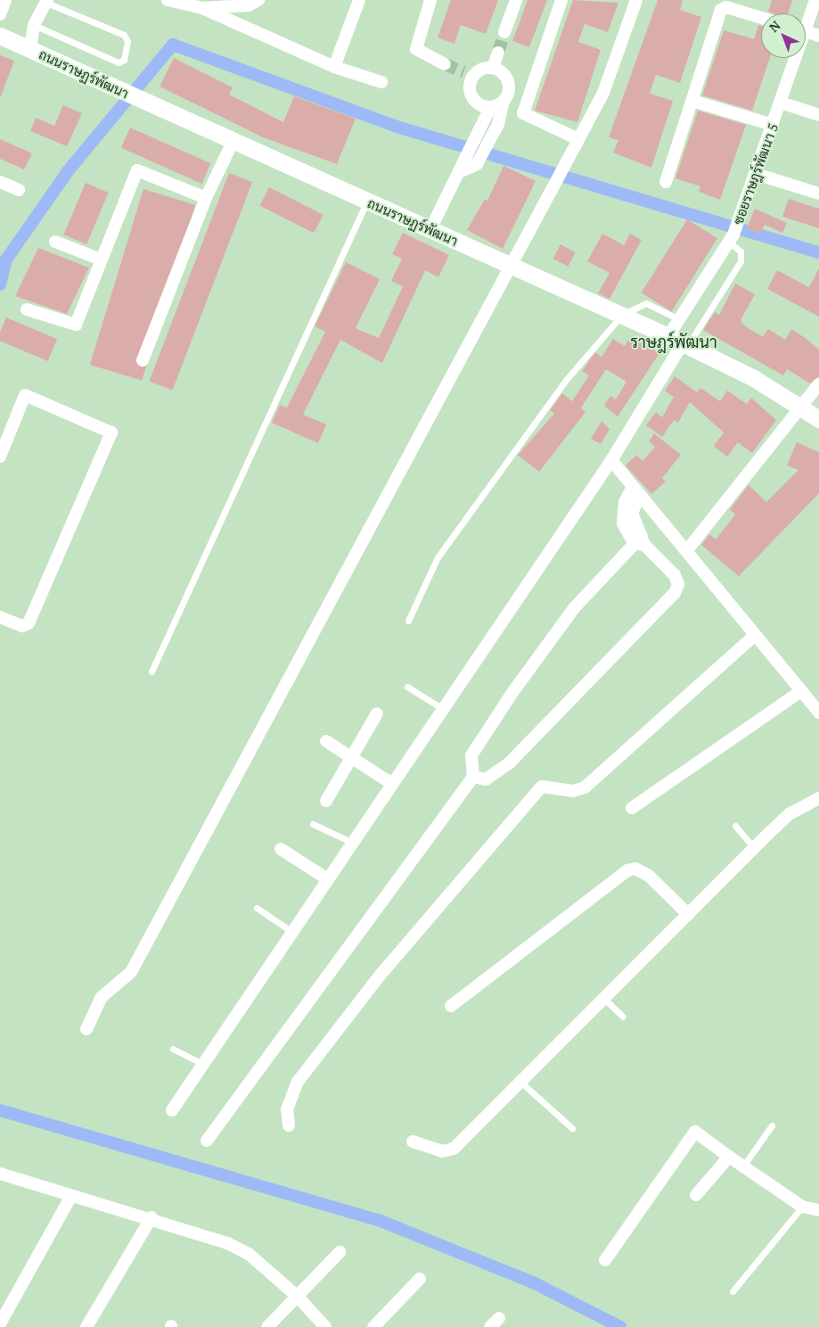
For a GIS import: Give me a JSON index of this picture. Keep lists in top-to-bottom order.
{
  "streets": {
    "street": ["ถนนราษฏร์พัฒนา", "ซอยราษฎร์พัฒนา 5"]
  },
  "crossings": [
    ["ถนนราษฏร์พัฒนา", "ซอยราษฎร์พัฒนา 5"]
  ],
  "districts": ["ราษฎร์พัฒนา"],
  "north": "top left"
}
